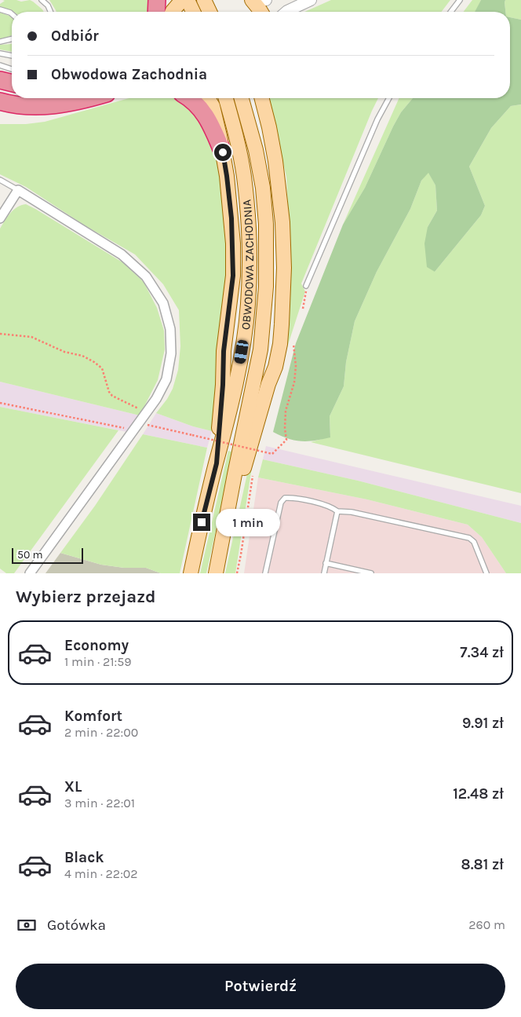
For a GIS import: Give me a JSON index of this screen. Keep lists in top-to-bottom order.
{
  "streets": {
    "main road": ["OBWODOWA ZACHODNIA"]
  },
  "scale_bar": "50 m",
  "page": {
    "banner": ["Odbiór", "Obwodowa Zachodnia"],
    "bubble": "1 min",
    "scale": "50 m",
    "heading": "Wybierz przejazd",
    "list": [
      {
        "name": "Economy",
        "note": "1 min · 21:59",
        "value": "7.34 zł"
      },
      {
        "name": "Komfort",
        "note": "2 min · 22:00",
        "value": "9.91 zł"
      },
      {
        "name": "XL",
        "note": "3 min · 22:01",
        "value": "12.48 zł"
      },
      {
        "name": "Black",
        "note": "4 min · 22:02",
        "value": "8.81 zł"
      }
    ],
    "pay": ["Gotówka", "260 m"],
    "buttons": "Potwierdź"
  }
}
